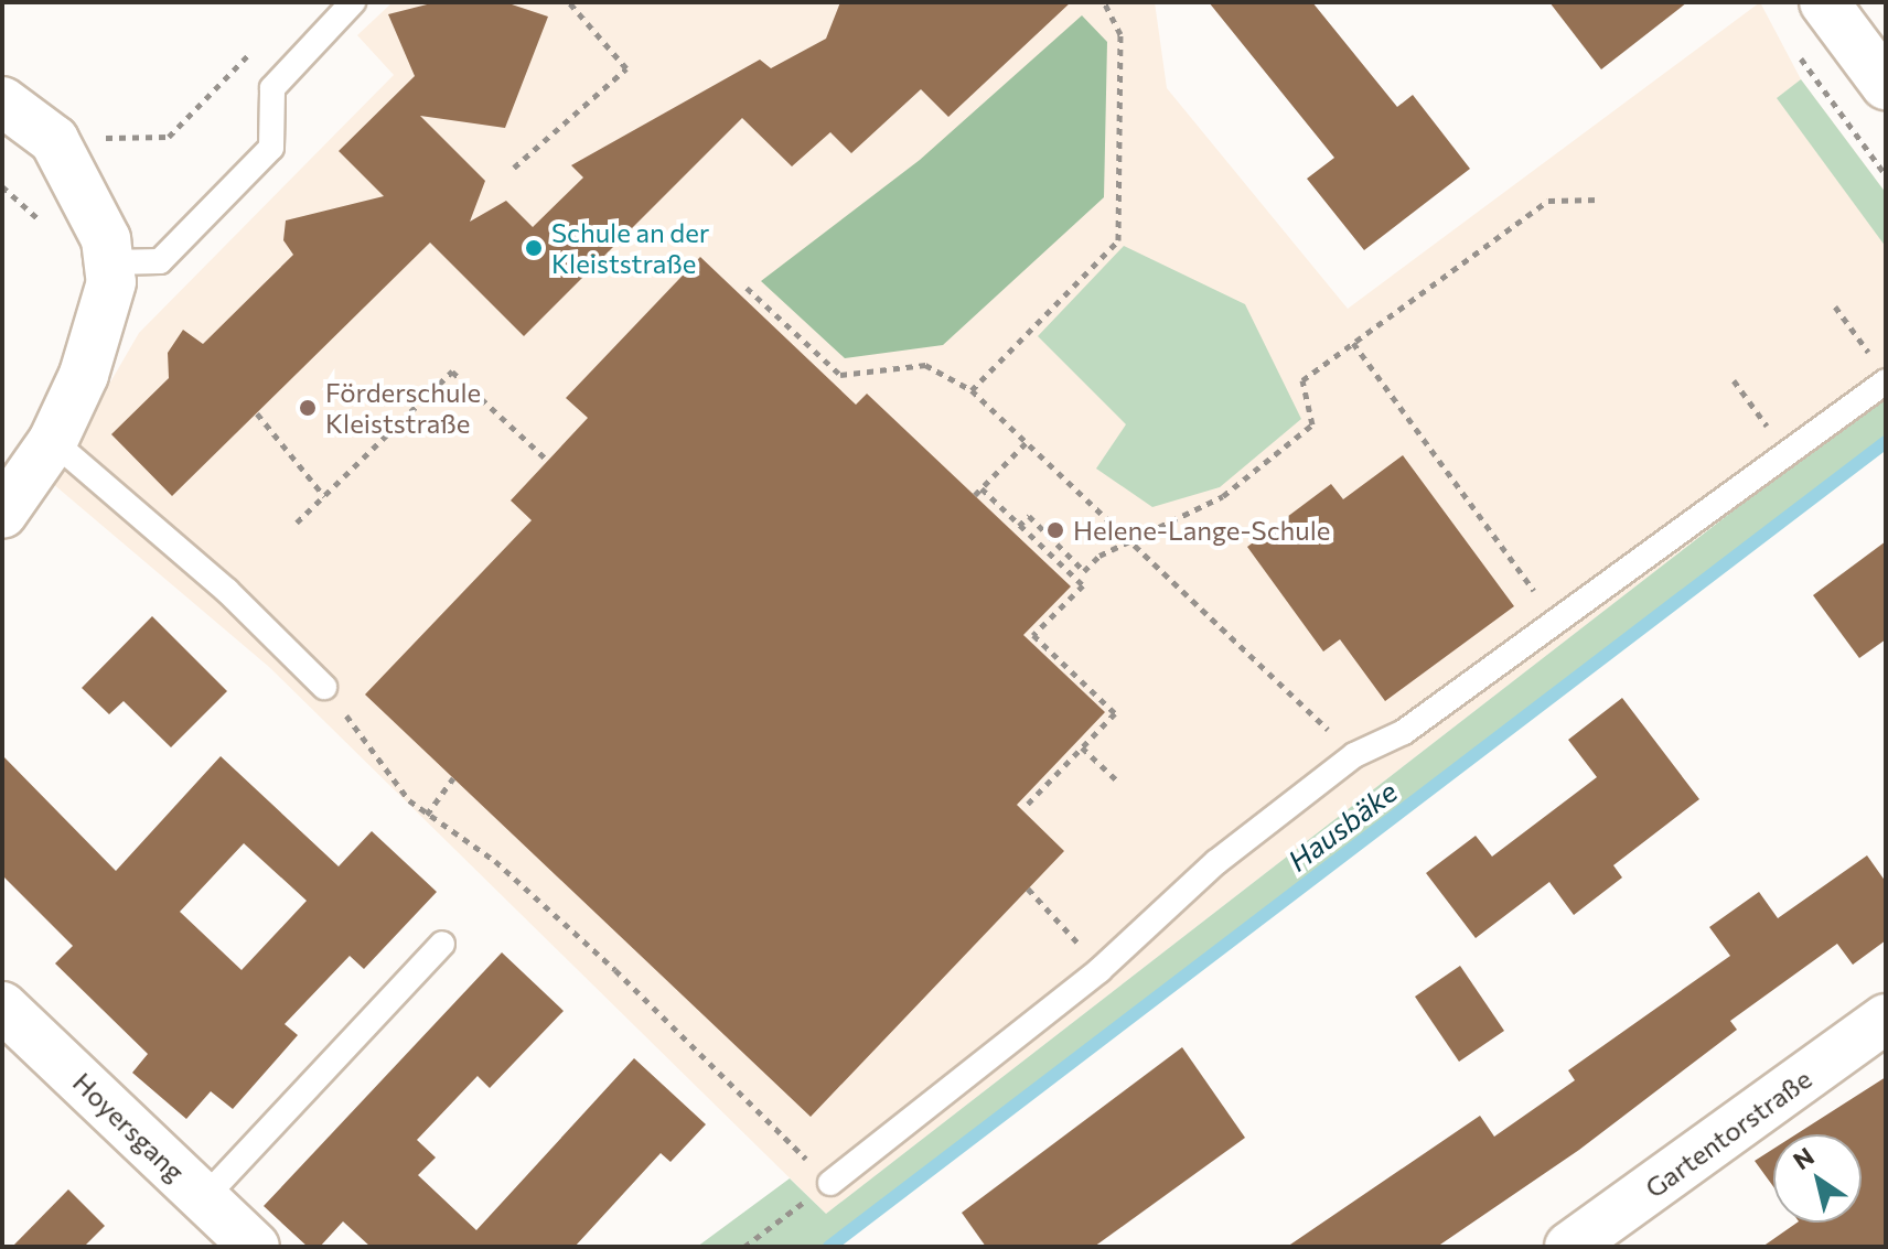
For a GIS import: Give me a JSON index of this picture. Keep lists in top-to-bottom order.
{
  "streets": {
    "street": ["Hoyersgang", "Gartentorstraße"]
  },
  "water": ["Hausbäke"],
  "places": ["Schule an der Kleiststraße", "Förderschule Kleiststraße", "Helene-Lange-Schule"],
  "north": "top left"
}
